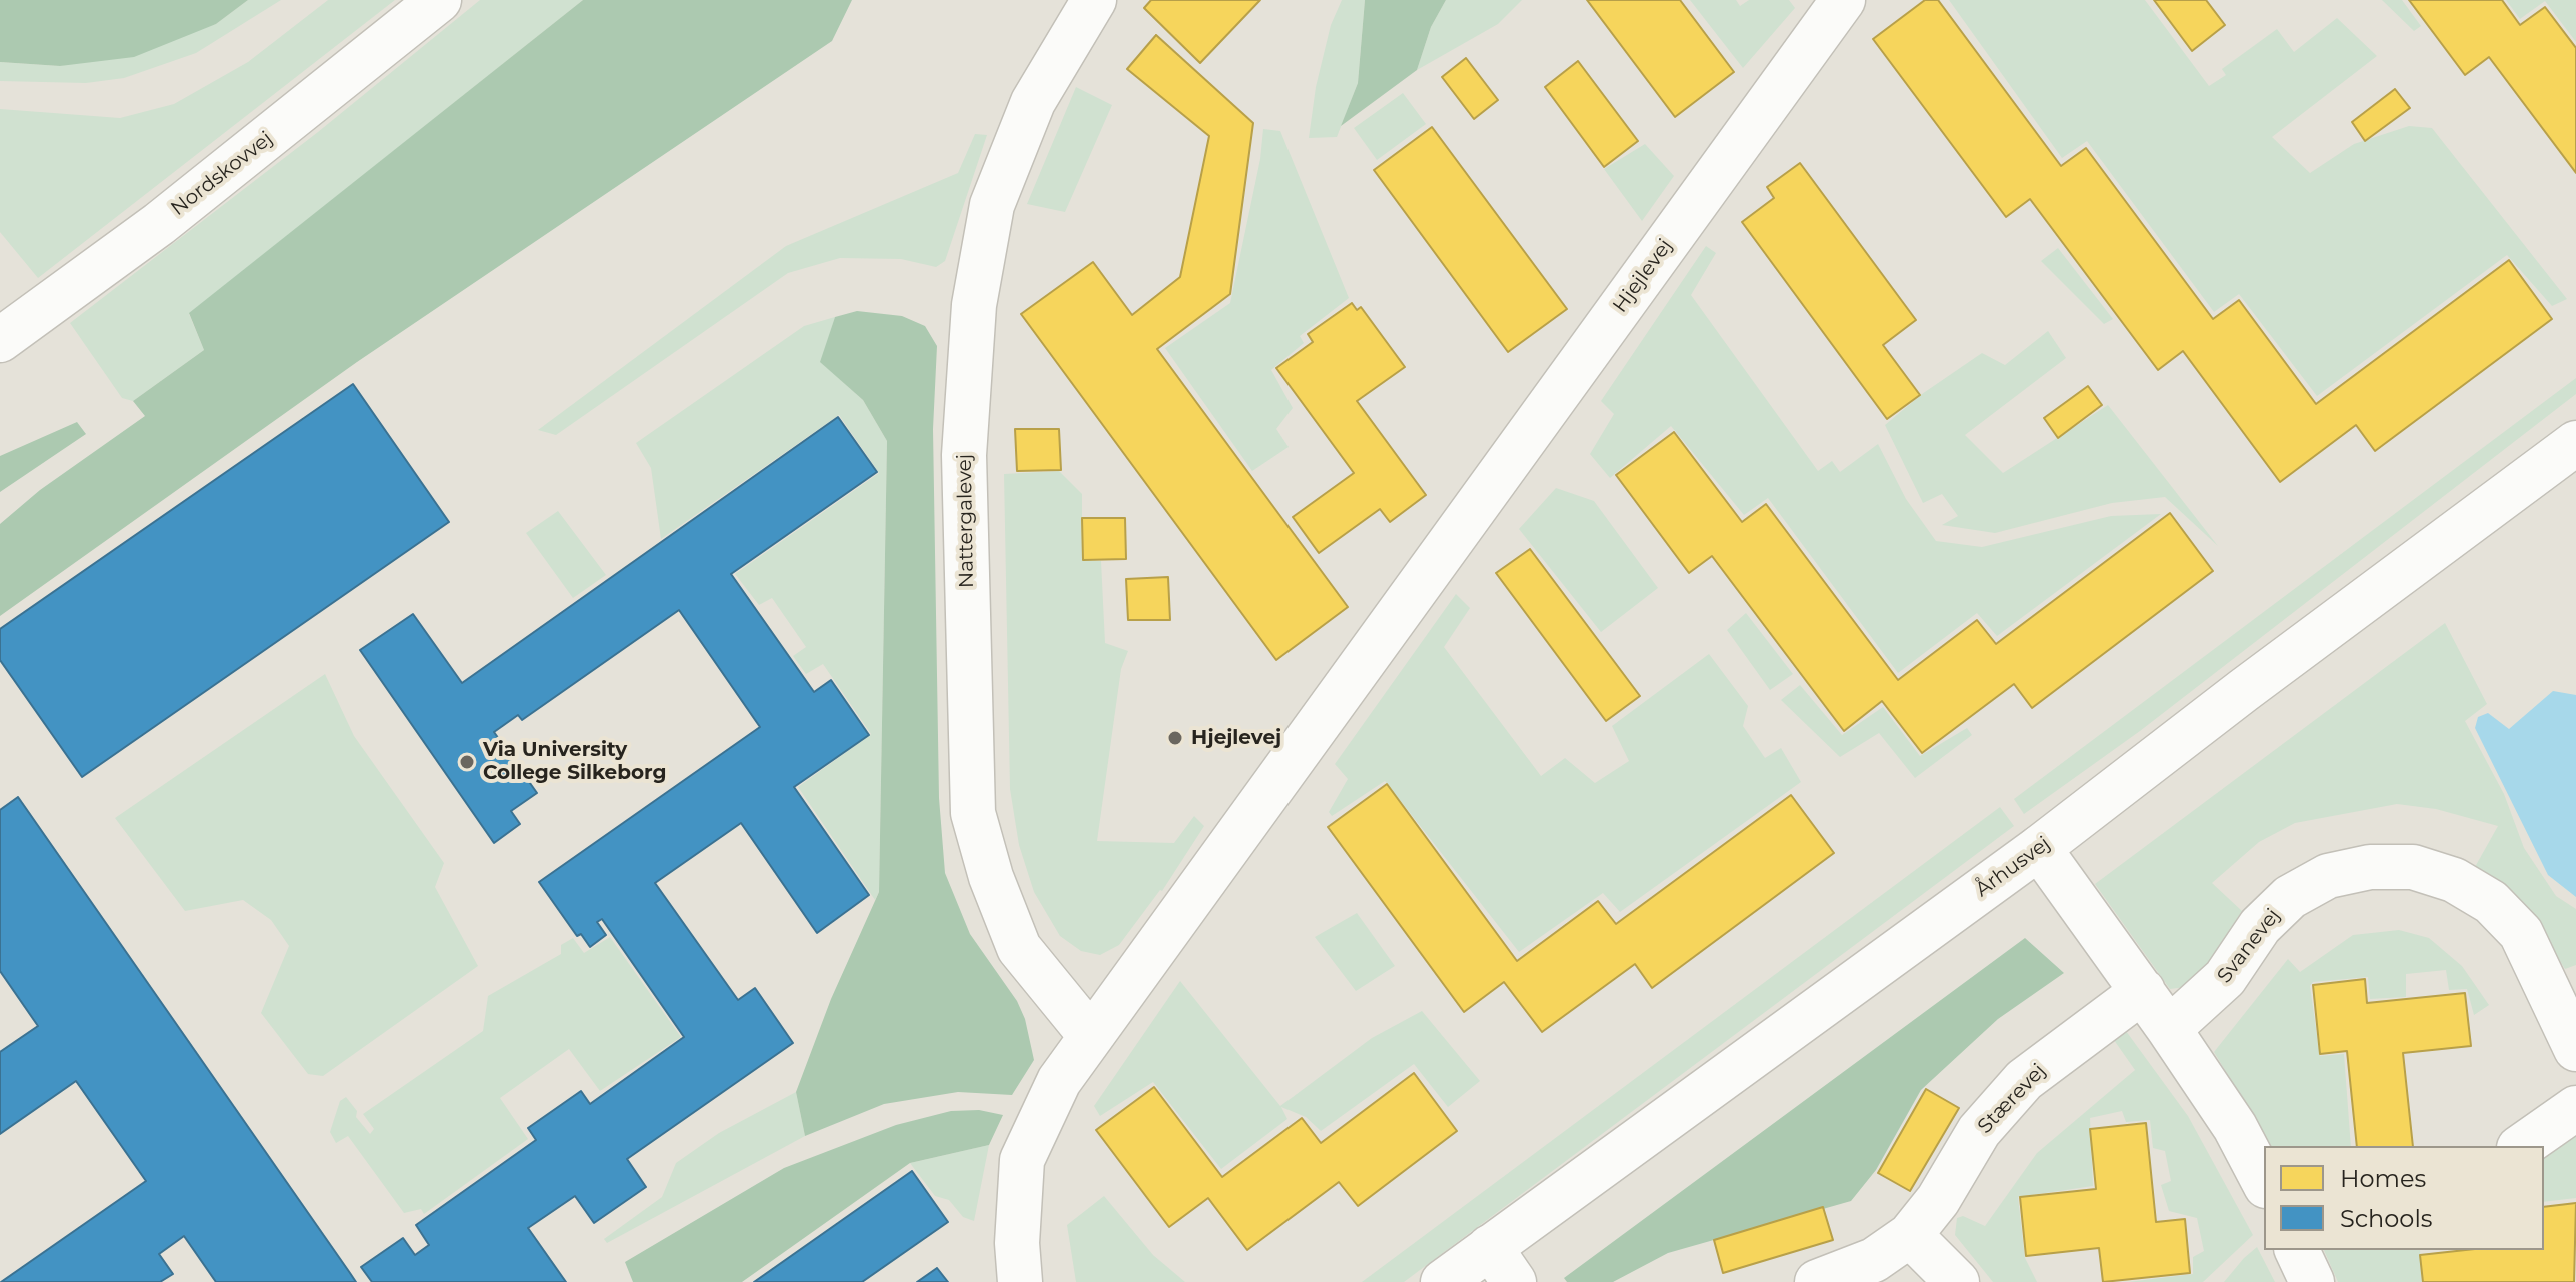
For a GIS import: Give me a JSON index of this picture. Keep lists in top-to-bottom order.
{
  "streets": {
    "street": [
      "Nordskovvej",
      "Hjejlevej",
      "Nattergalevej",
      "Århusvej",
      "Svanevej",
      "Stærevej"
    ]
  },
  "crossings": [
    ["Hjejlevej", "Nattergalevej"]
  ],
  "places": ["Hjejlevej", "Via University College Silkeborg"],
  "legend": ["Homes", "Schools"]
}
